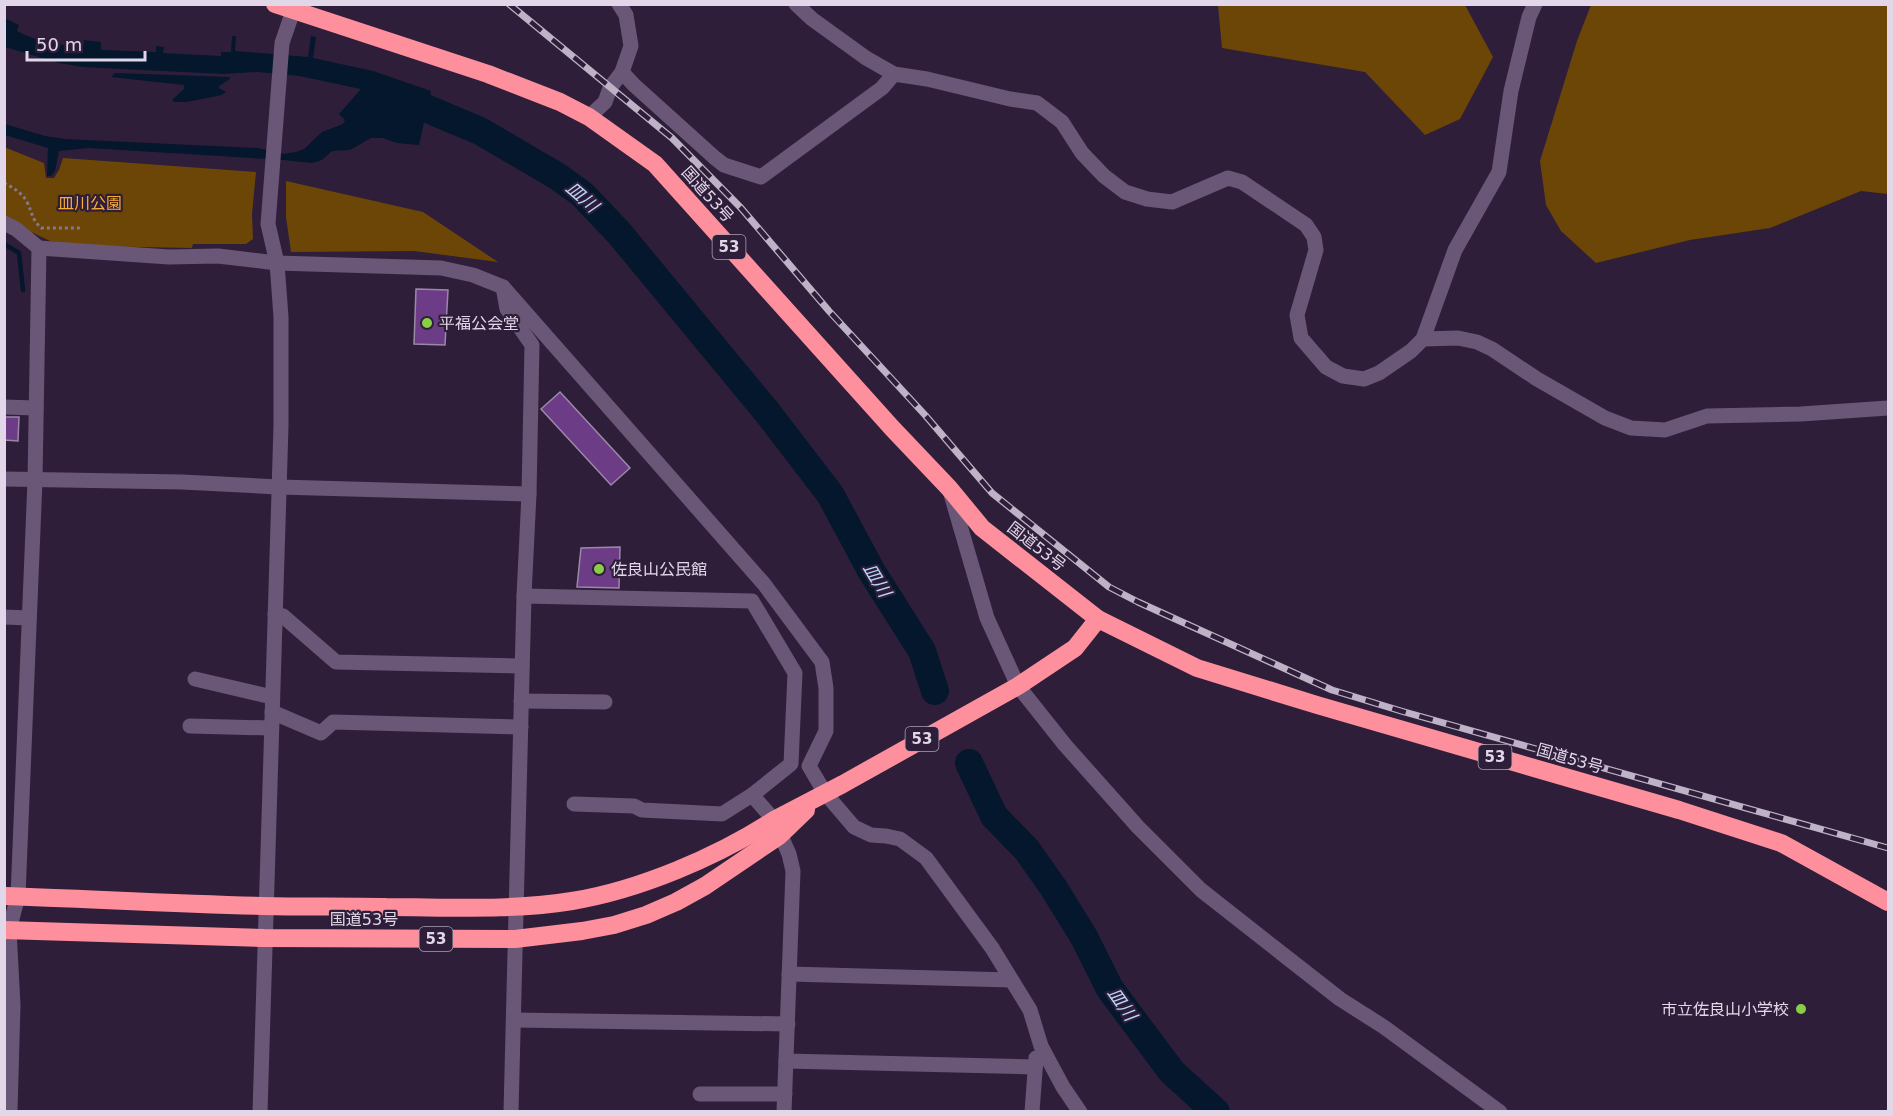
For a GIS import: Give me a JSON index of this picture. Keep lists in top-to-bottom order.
{
  "streets": {
    "highway": ["国道53号", "53"]
  },
  "water": ["皿川"],
  "parks": ["皿川公園"],
  "places": ["平福公会堂", "佐良山公民館", "市立佐良山小学校"],
  "scale_bar": "50 m"
}
